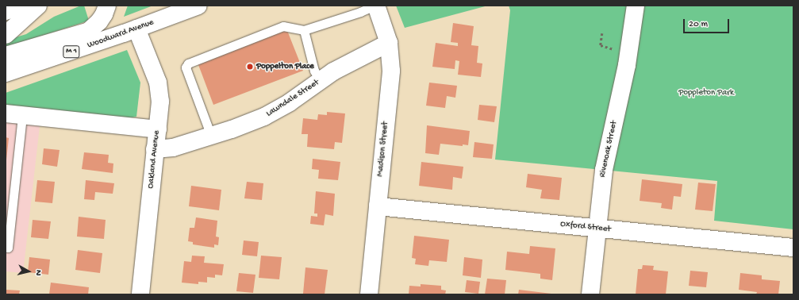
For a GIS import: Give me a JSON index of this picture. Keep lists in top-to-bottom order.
{
  "streets": {
    "street": [
      "Woodward Avenue",
      "M 1",
      "Lawndale Street",
      "Madison Street",
      "Rivenoak Street",
      "Oakland Avenue",
      "Oxford Street"
    ]
  },
  "crossings": [
    ["Woodward Avenue", "Oakland Avenue"],
    ["Lawndale Street", "Madison Street"],
    ["Lawndale Street", "Oakland Avenue"],
    ["Madison Street", "Oxford Street"],
    ["Rivenoak Street", "Oxford Street"]
  ],
  "parks": ["Poppleton Park"],
  "places": ["Poppelton Place"],
  "scale_bar": "20 m",
  "north": "right"
}
